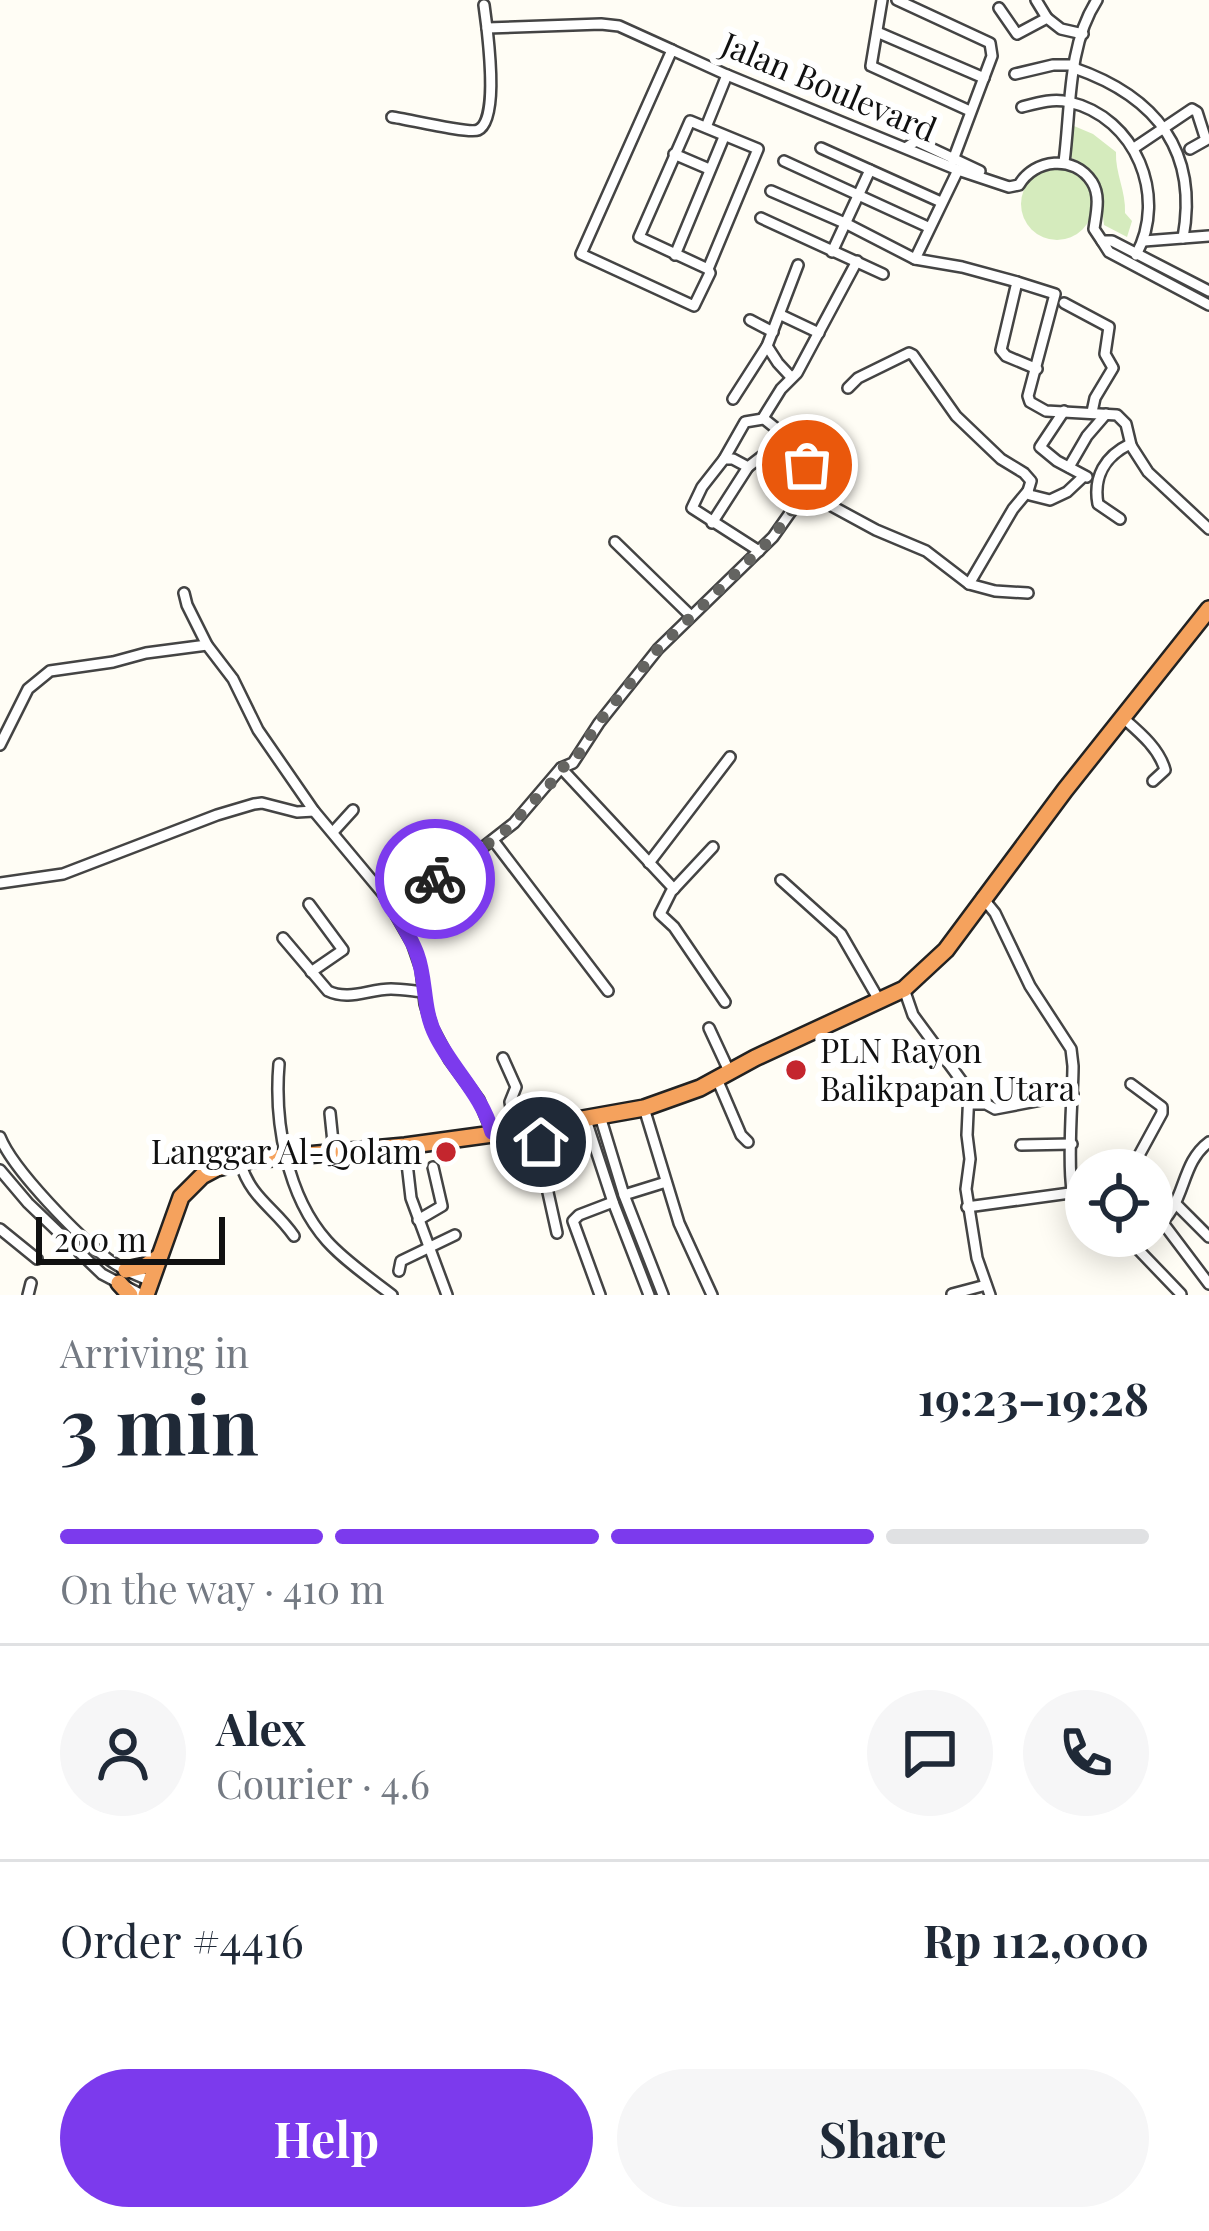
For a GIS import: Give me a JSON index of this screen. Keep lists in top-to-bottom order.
{
  "streets": {
    "street": ["Jalan Boulevard"]
  },
  "places": ["PLN Rayon Balikpapan Utara", "Langgar Al-Qolam"],
  "scale_bar": "200 m",
  "page": {
    "scale": "200 m",
    "heading": ["3 min", "Arriving in", "19:23–19:28"],
    "panel": [
      "Alex",
      "Courier · 4.6",
      "Order #4416",
      "Rp 112,000"
    ],
    "bar": "On the way · 410 m",
    "buttons": ["Help", "Share"]
  }
}
